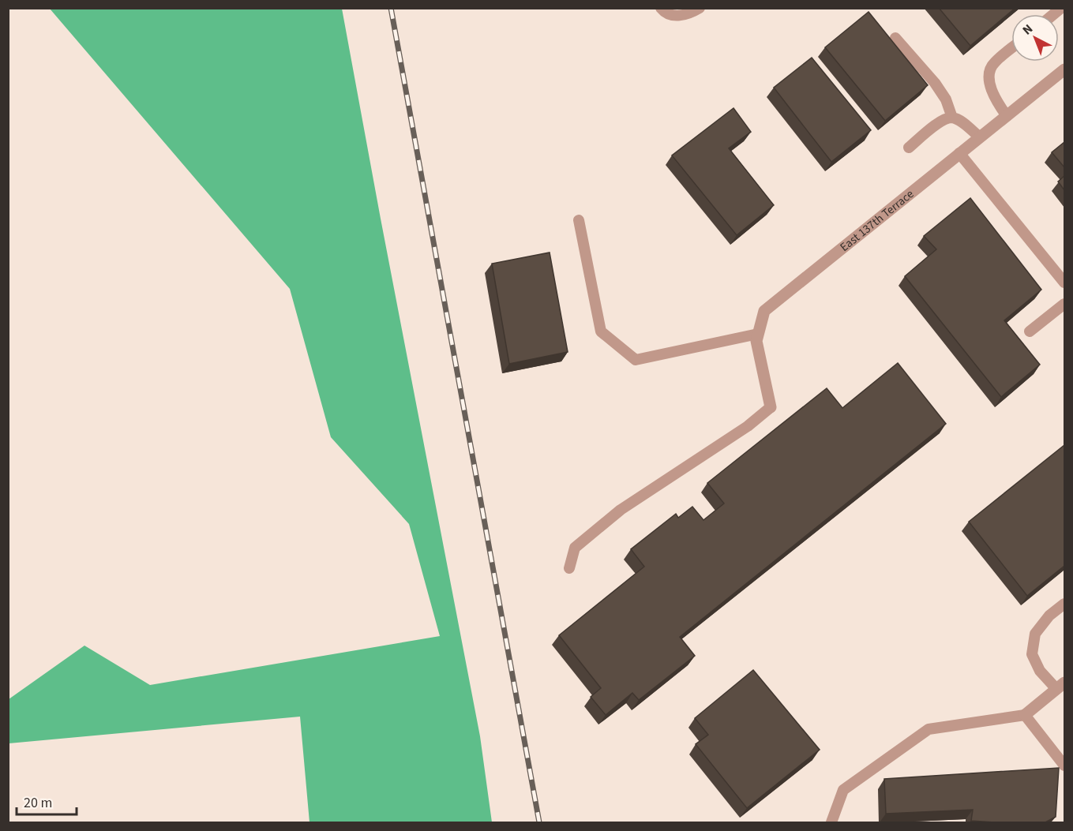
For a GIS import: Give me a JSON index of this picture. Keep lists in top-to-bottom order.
{
  "streets": {
    "street": ["East 137th Terrace"]
  },
  "scale_bar": "20 m",
  "north": "top left"
}
